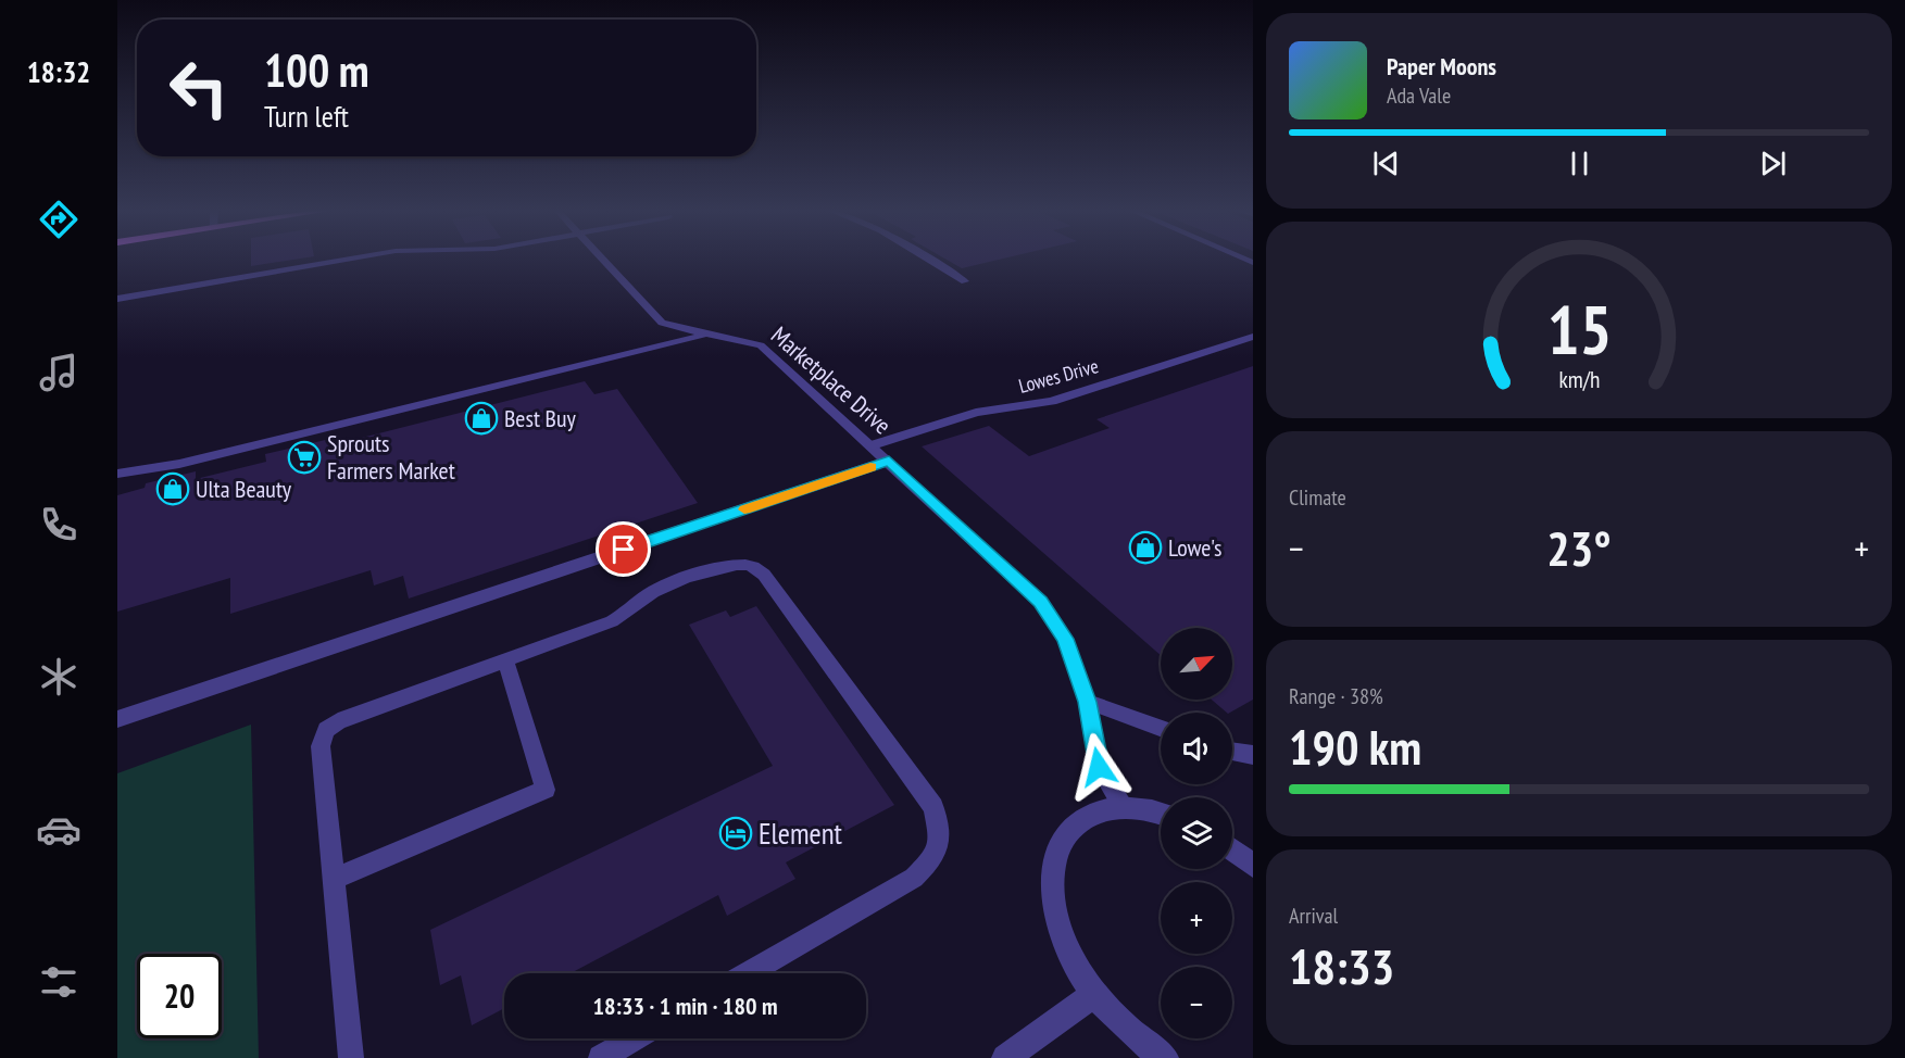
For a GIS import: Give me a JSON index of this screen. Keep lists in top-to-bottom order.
{
  "streets": {
    "street": ["Lowes Drive"],
    "lane": ["Marketplace Drive"]
  },
  "crossings": [
    ["Lowes Drive", "Marketplace Drive"]
  ],
  "places": {
    "shop": ["Best Buy", "Ulta Beauty", "Lowe's"],
    "supermarket": ["Sprouts Farmers Market"],
    "hotel": ["Element"]
  },
  "north": "top right",
  "page": {
    "tabs": "18:32",
    "turn": ["100 m", "Turn left"],
    "song": ["Paper Moons", "Ada Vale"],
    "tile": [
      "Climate",
      ["Range · 38%", "190 km"],
      ["Arrival", "18:33"]
    ],
    "heat": ["−", "23°", "+"],
    "map_buttons": ["+", "−"],
    "limit": "20",
    "trip": "18:33 · 1 min · 180 m",
    "gauge": ["15", "km/h"]
  }
}
